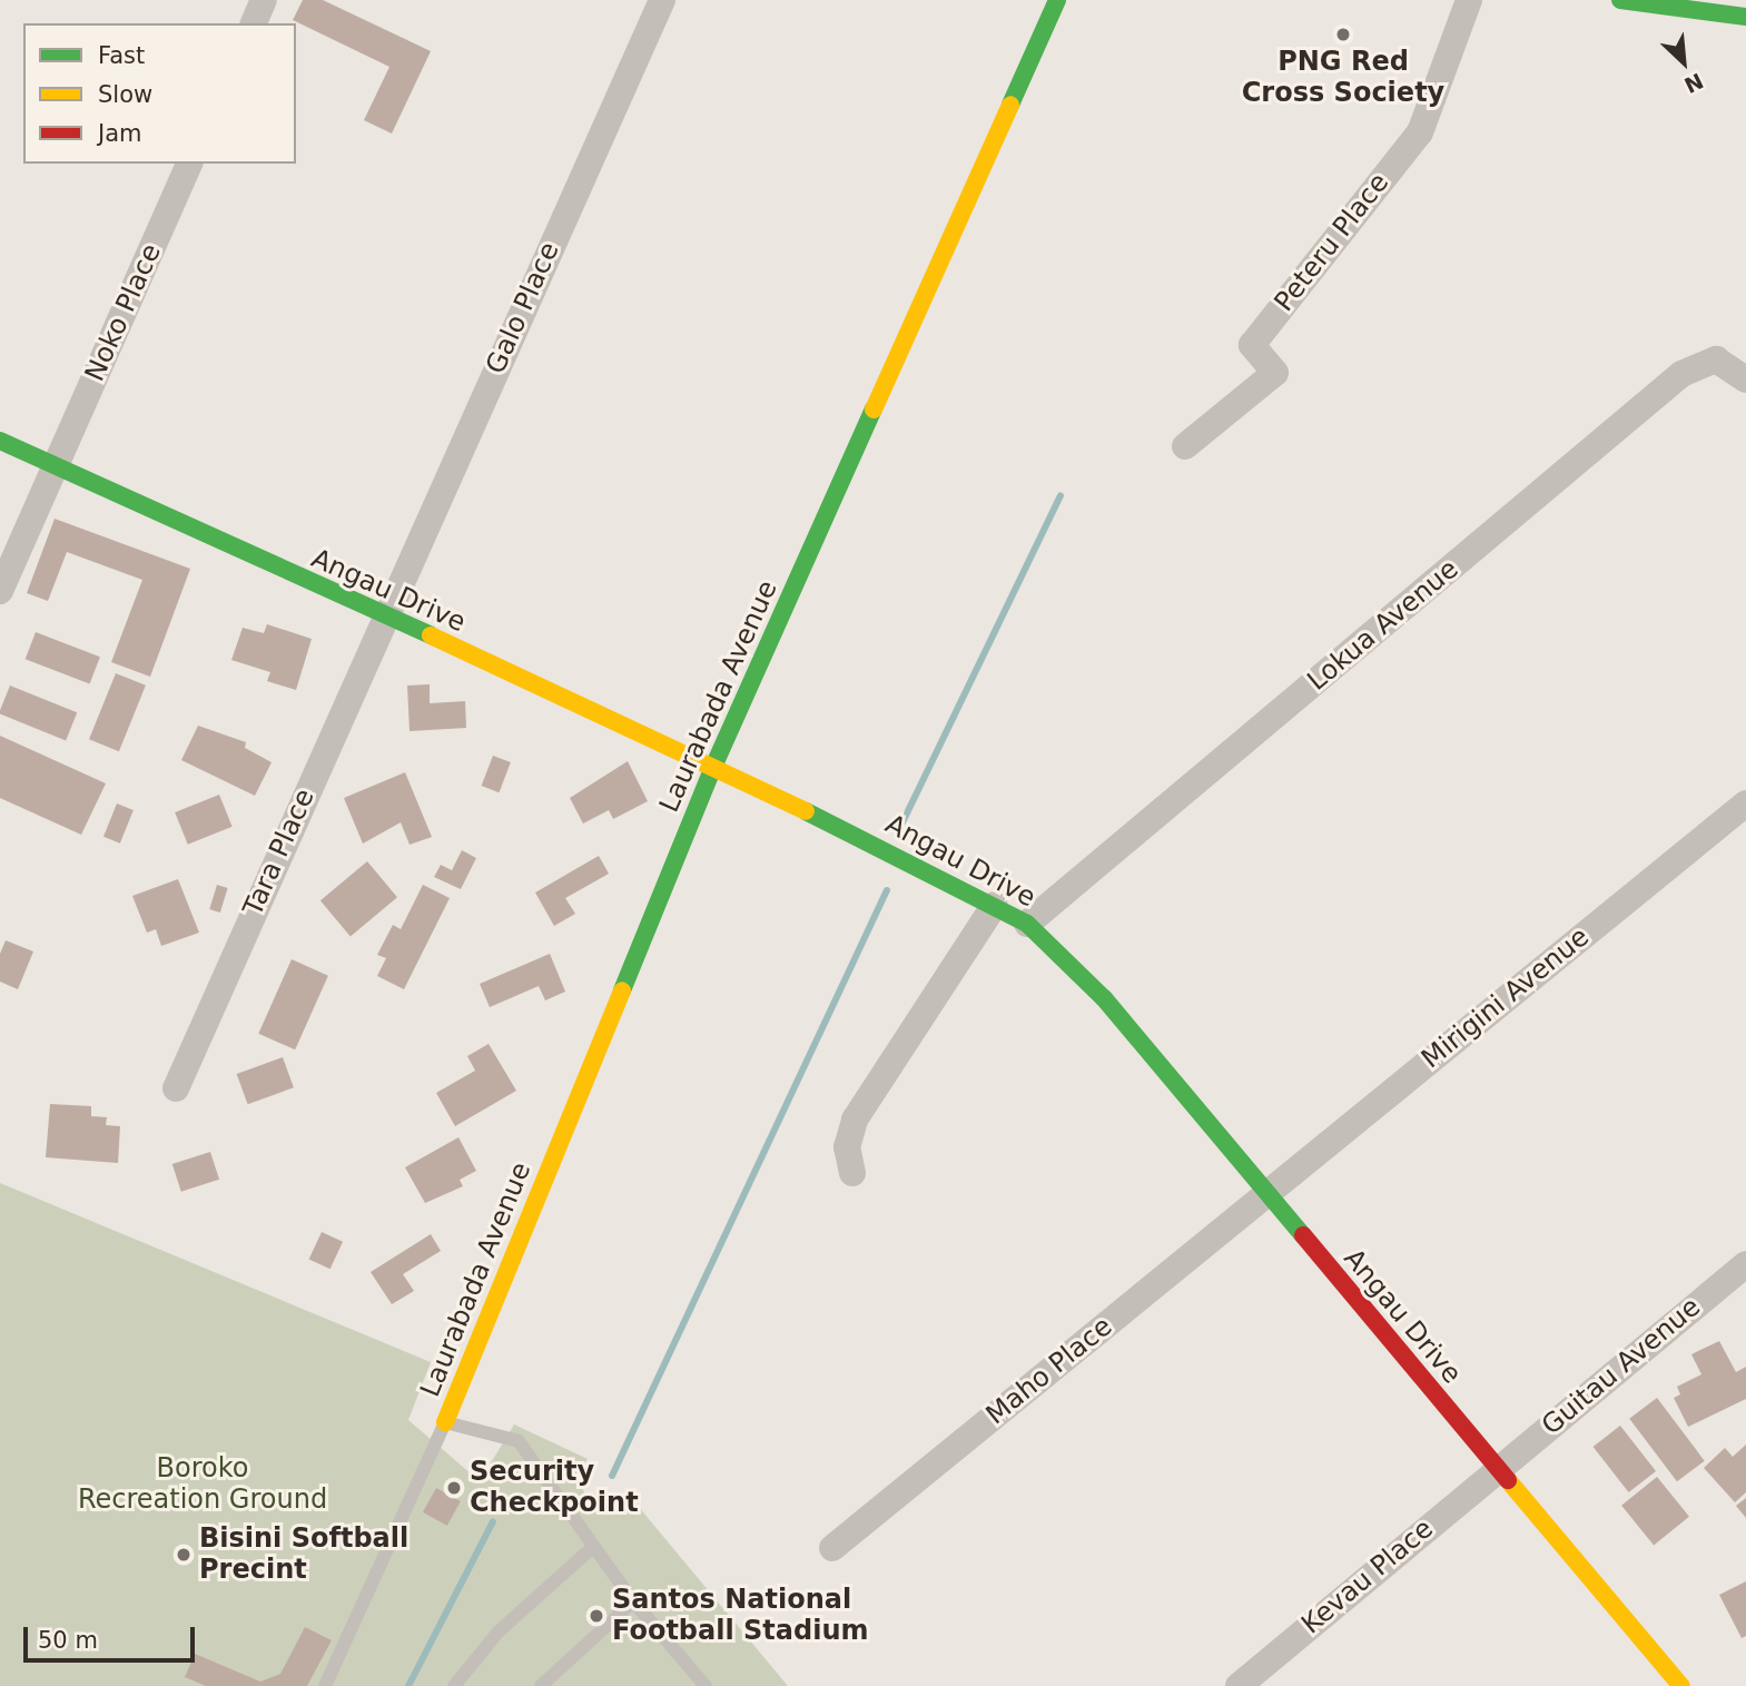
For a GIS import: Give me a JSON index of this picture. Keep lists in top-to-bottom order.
{
  "streets": {
    "street": [
      "Peteru Place",
      "Galo Place",
      "Noko Place",
      "Angau Drive",
      "Lokua Avenue",
      "Laurabada Avenue",
      "Tara Place",
      "Mirigini Avenue",
      "Guitau Avenue",
      "Maho Place",
      "Kevau Place"
    ]
  },
  "crossings": [
    ["Galo Place", "Angau Drive"],
    ["Galo Place", "Tara Place"],
    ["Noko Place", "Angau Drive"],
    ["Angau Drive", "Lokua Avenue"],
    ["Angau Drive", "Laurabada Avenue"],
    ["Angau Drive", "Tara Place"],
    ["Angau Drive", "Mirigini Avenue"],
    ["Angau Drive", "Guitau Avenue"],
    ["Angau Drive", "Maho Place"],
    ["Angau Drive", "Kevau Place"],
    ["Mirigini Avenue", "Maho Place"],
    ["Guitau Avenue", "Kevau Place"]
  ],
  "parks": ["Boroko Recreation Ground"],
  "places": [
    "PNG Red Cross Society",
    "Security Checkpoint",
    "Bisini Softball Precint",
    "Santos National Football Stadium"
  ],
  "legend": ["Fast", "Slow", "Jam"],
  "scale_bar": "50 m",
  "north": "bottom right"
}
